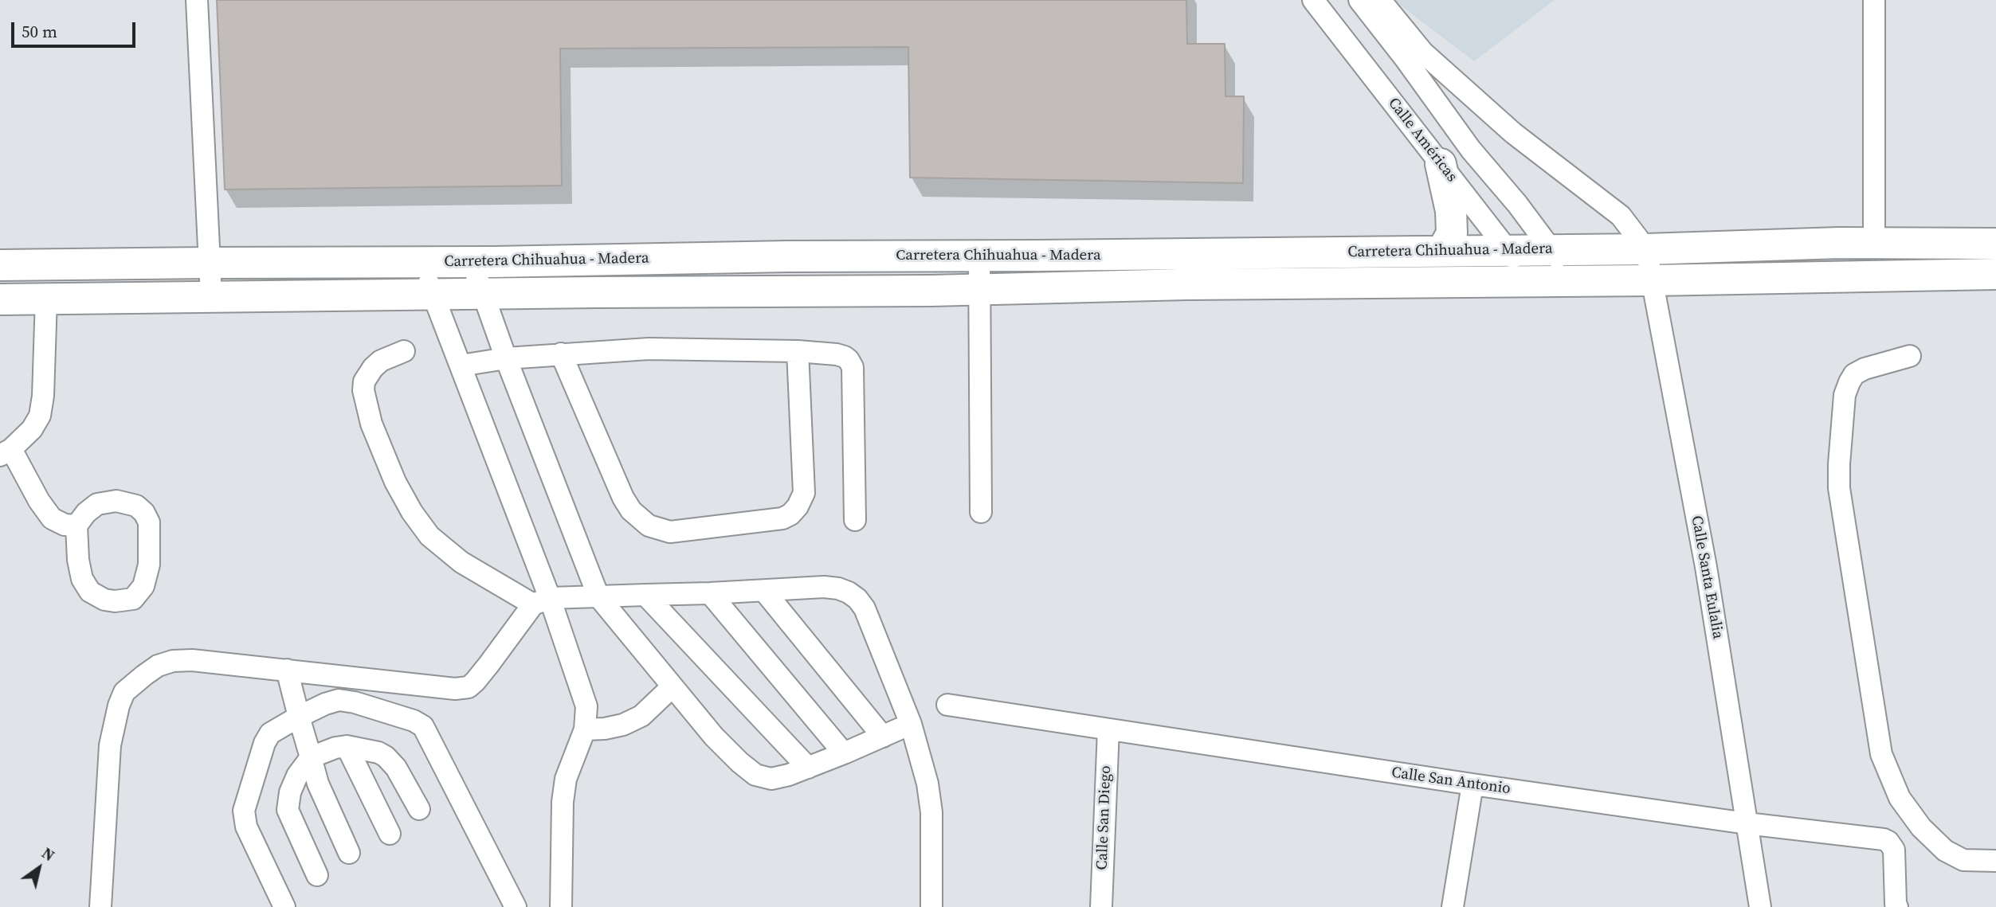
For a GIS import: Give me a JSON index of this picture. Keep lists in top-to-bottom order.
{
  "streets": {
    "highway": ["Carretera Chihuahua - Madera"],
    "street": [
      "Calle Américas",
      "Calle Santa Eulalia",
      "Calle San Antonio",
      "Calle San Diego"
    ]
  },
  "crossings": [
    ["Calle Américas", "Carretera Chihuahua - Madera"],
    ["Carretera Chihuahua - Madera", "Calle Santa Eulalia"],
    ["Calle Santa Eulalia", "Calle San Antonio"],
    ["Calle San Antonio", "Calle San Diego"]
  ],
  "scale_bar": "50 m",
  "north": "top right"
}
